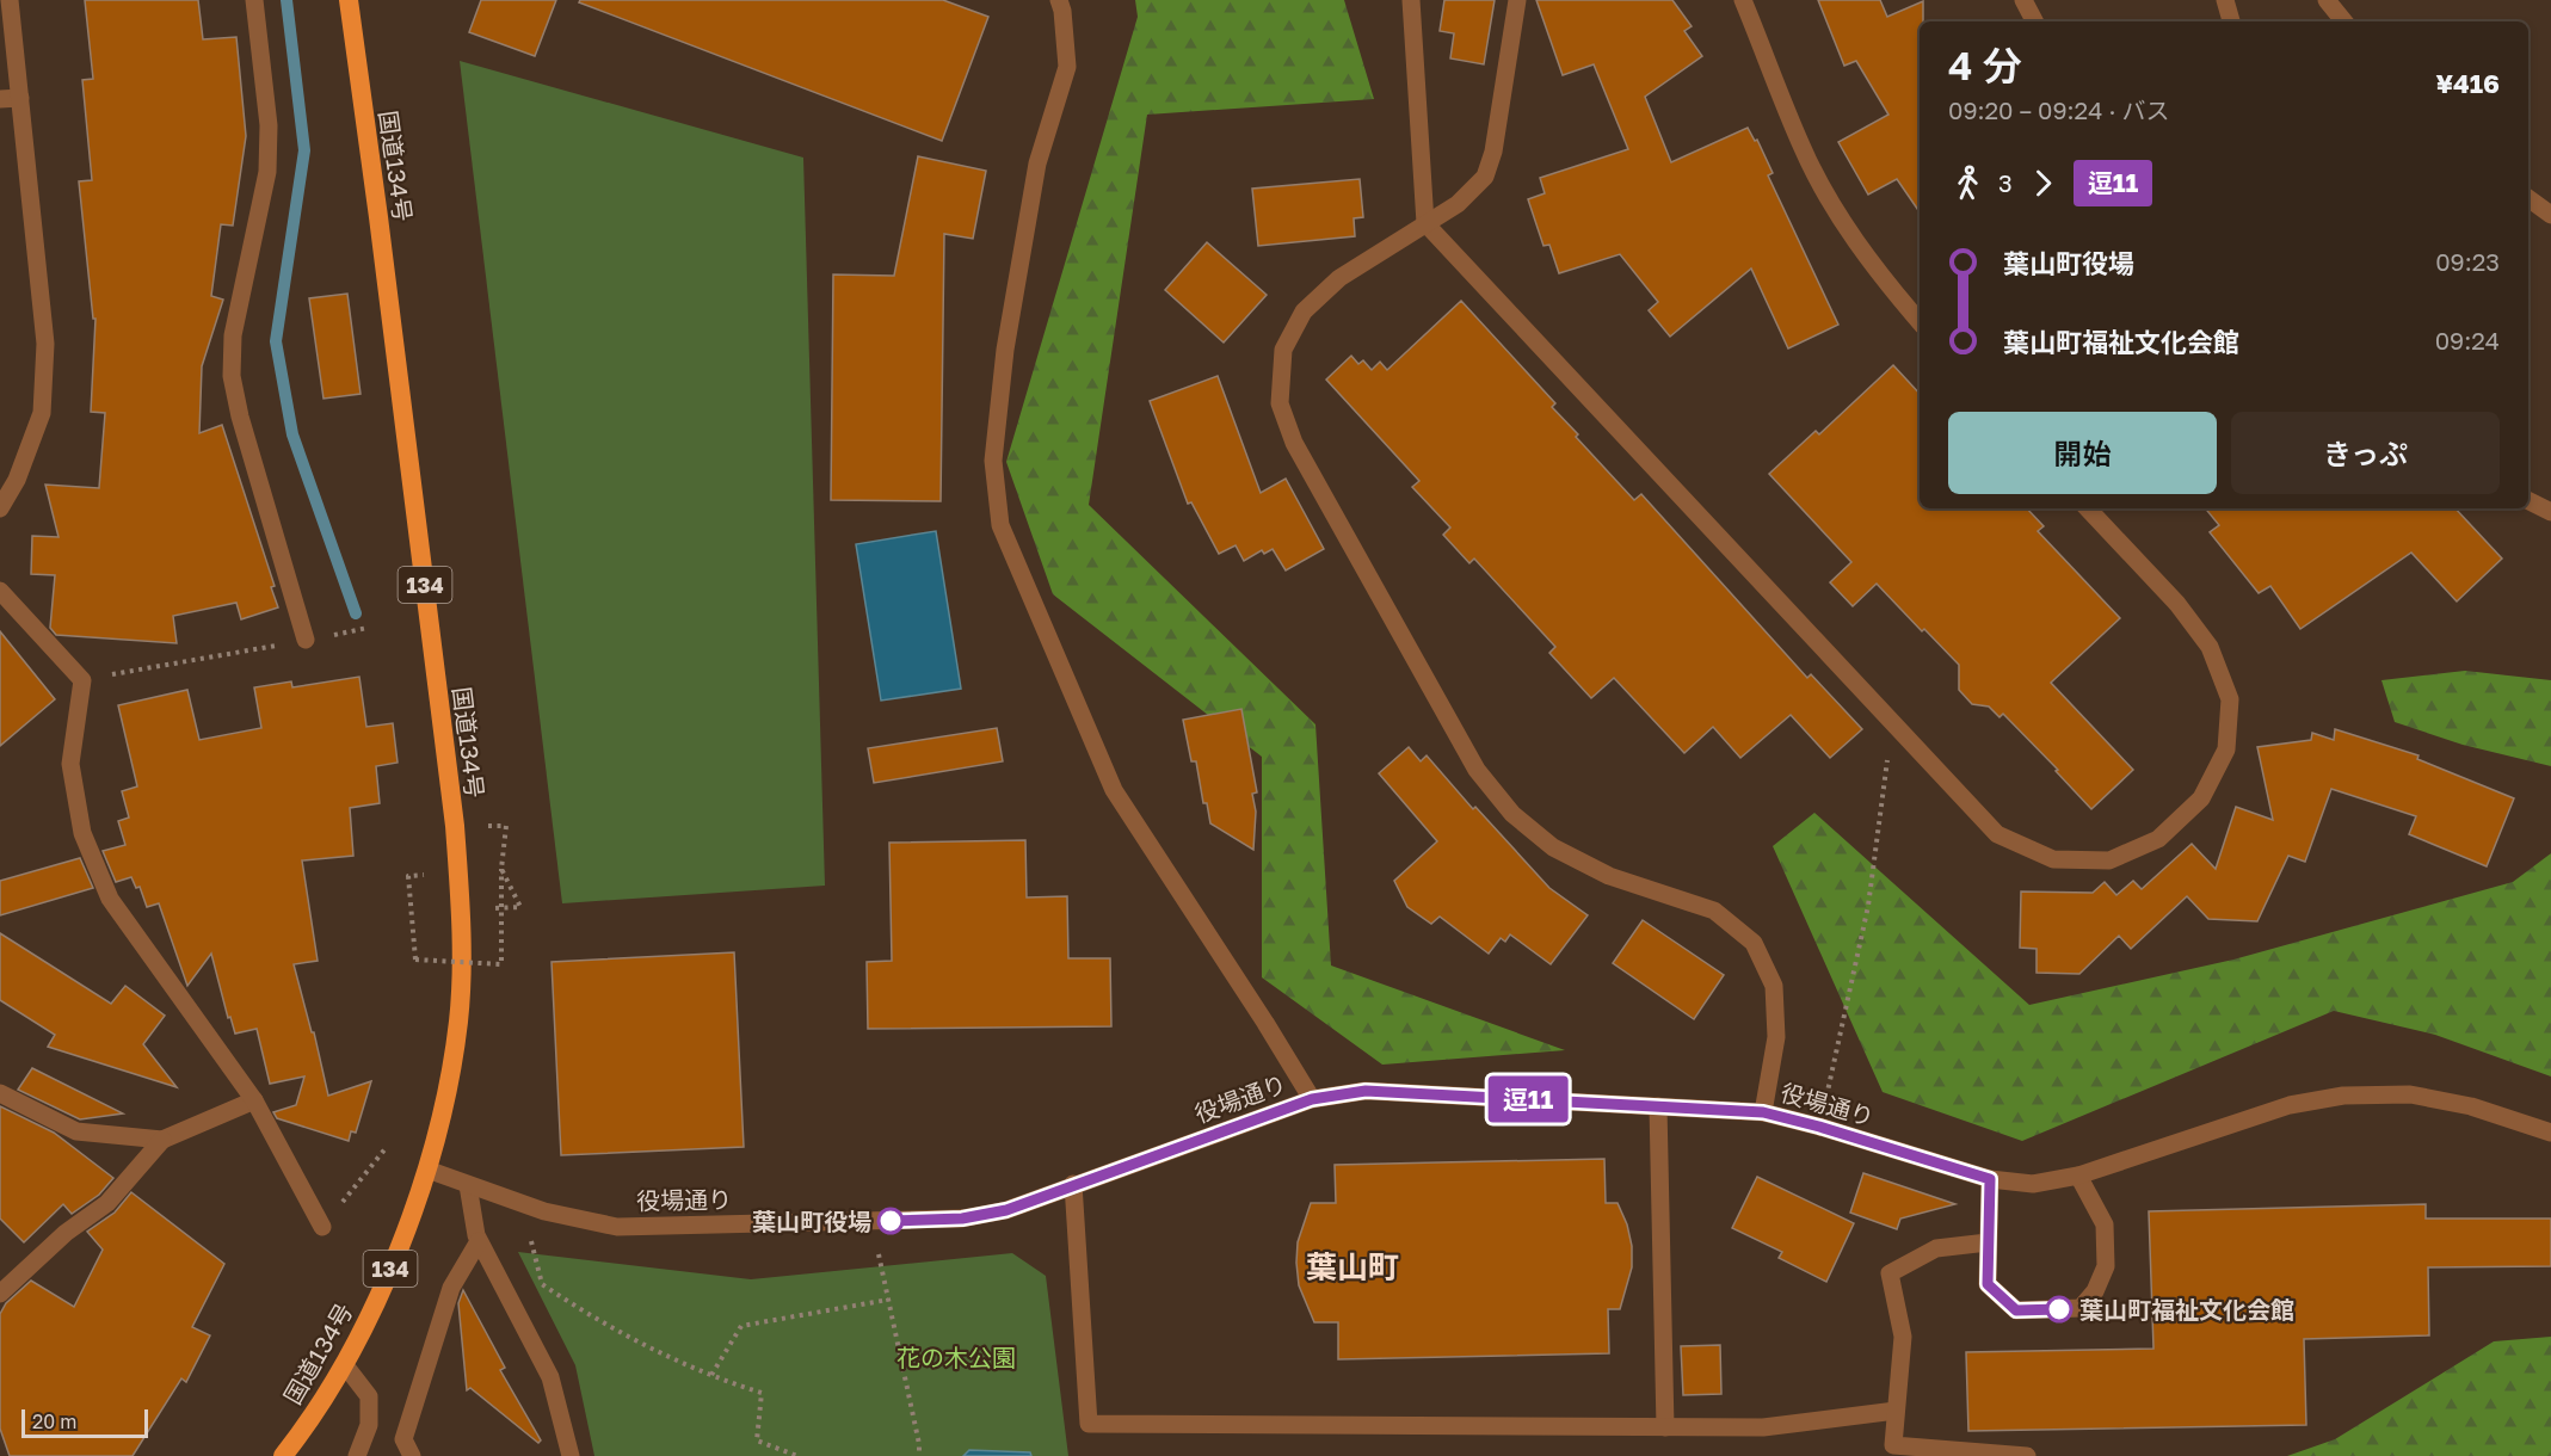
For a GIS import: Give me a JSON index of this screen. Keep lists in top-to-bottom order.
{
  "streets": {
    "highway": ["国道134号", "134"],
    "street": ["役場通り"]
  },
  "crossings": [
    ["国道134号", "役場通り"]
  ],
  "districts": ["葉山町"],
  "parks": ["花の木公園"],
  "places": ["葉山町役場", "葉山町福祉文化会館"],
  "lines": ["bus line 逗11"],
  "scale_bar": "20 m",
  "page": {
    "on_map": "逗11",
    "heading": ["4 分", "09:20 – 09:24 · バス", "¥416"],
    "legs": ["3", "逗11"],
    "list": [
      {
        "name": "葉山町役場",
        "value": "09:23"
      },
      {
        "name": "葉山町福祉文化会館",
        "value": "09:24"
      }
    ],
    "buttons": ["開始", "きっぷ"],
    "scale": "20 m"
  }
}
